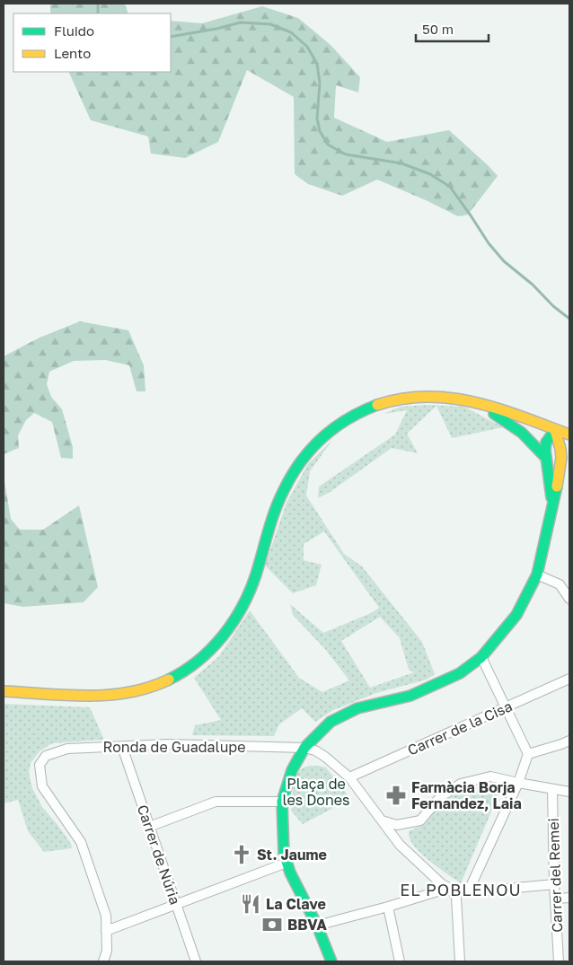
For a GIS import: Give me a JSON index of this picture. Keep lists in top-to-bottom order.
{
  "streets": {
    "street": [
      "Carrer de la Cisa",
      "Ronda de Guadalupe",
      "Carrer de Núria",
      "Carrer del Remei"
    ]
  },
  "crossings": [
    ["Ronda de Guadalupe", "Carrer de Núria"]
  ],
  "districts": ["EL POBLENOU"],
  "parks": ["Plaça de les Dones"],
  "places": {
    "pharmacy": ["Farmàcia Borja Fernandez, Laia"],
    "church": ["St. Jaume"],
    "restaurant": ["La Clave"],
    "bank": ["BBVA"]
  },
  "legend": ["Fluido", "Lento"],
  "scale_bar": "50 m"
}
